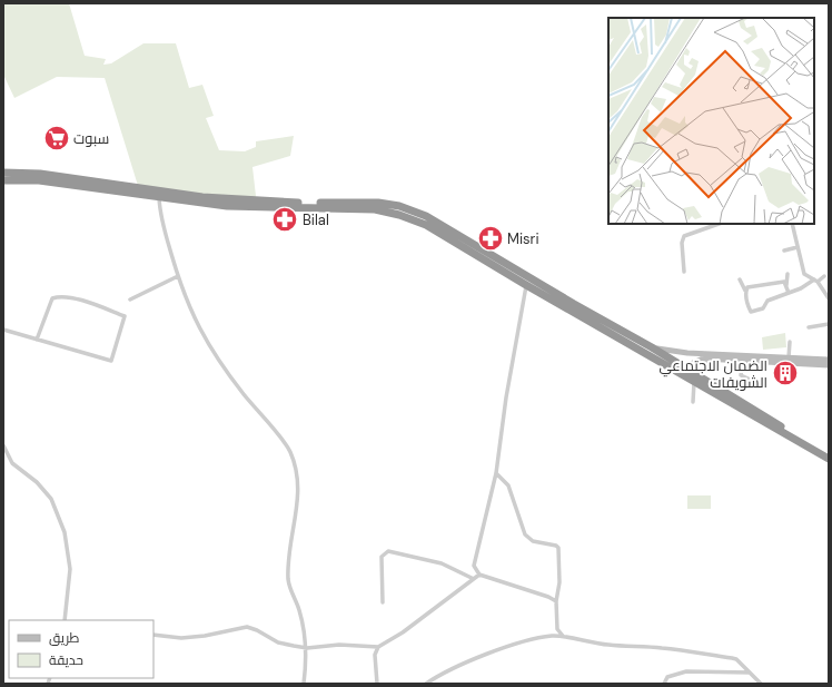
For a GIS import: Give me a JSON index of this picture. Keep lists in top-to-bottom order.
{
  "places": {
    "supermarket": ["سبوت"],
    "pharmacy": ["Bilal", "Misri"],
    "building": ["الضمان الاجتماعي الشويفات"]
  },
  "legend": ["طريق", "حديقة"]
}
